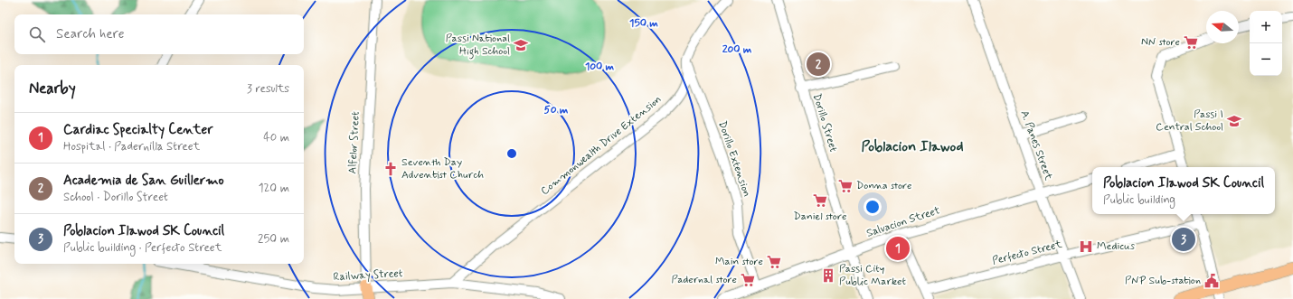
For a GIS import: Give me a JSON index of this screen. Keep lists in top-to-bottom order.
{
  "streets": {
    "street": [
      "Dorillo Street",
      "Alfelor Street",
      "Commonwealth Drive Extension",
      "A. Panes Street",
      "Dorillo Extension",
      "Salvacion Street",
      "Perfecto Street",
      "Railway Street"
    ]
  },
  "crossings": [
    ["Dorillo Street", "Salvacion Street"],
    ["Alfelor Street", "Railway Street"],
    ["Commonwealth Drive Extension", "Dorillo Extension"],
    ["Commonwealth Drive Extension", "Railway Street"],
    ["A. Panes Street", "Salvacion Street"],
    ["A. Panes Street", "Perfecto Street"],
    ["Dorillo Extension", "Salvacion Street"]
  ],
  "districts": ["Poblacion Ilawod"],
  "places": {
    "supermarket": [
      "NN store",
      "Donna store",
      "Daniel store",
      "Main store",
      "Padernal store"
    ],
    "school or university": ["Passi National High School", "Passi I Central School"],
    "church": ["Seventh Day Adventist Church"],
    "hospital": ["Medicus"],
    "building": ["Passi City Public Market"],
    "public building": ["PNP Sub-station"]
  },
  "north": "left",
  "page": {
    "map_buttons": ["+", "−"],
    "search": "Search here",
    "pins": ["2", "3", "1"],
    "heading": ["Nearby", "3 results"],
    "list": [
      {
        "mark": "1",
        "name": "Cardiac Specialty Center",
        "note": "Hospital · Padernilla Street",
        "value": "40 m"
      },
      {
        "mark": "2",
        "name": "Academia de San Guillermo",
        "note": "School · Dorillo Street",
        "value": "120 m"
      },
      {
        "mark": "3",
        "name": "Poblacion Ilawod SK Council",
        "note": "Public building · Perfecto Street",
        "value": "250 m"
      }
    ],
    "popup": ["Poblacion Ilawod SK Council", "Public building"]
  },
  "rings": [
    "150 m",
    "200 m",
    "100 m",
    "50 m"
  ]
}
